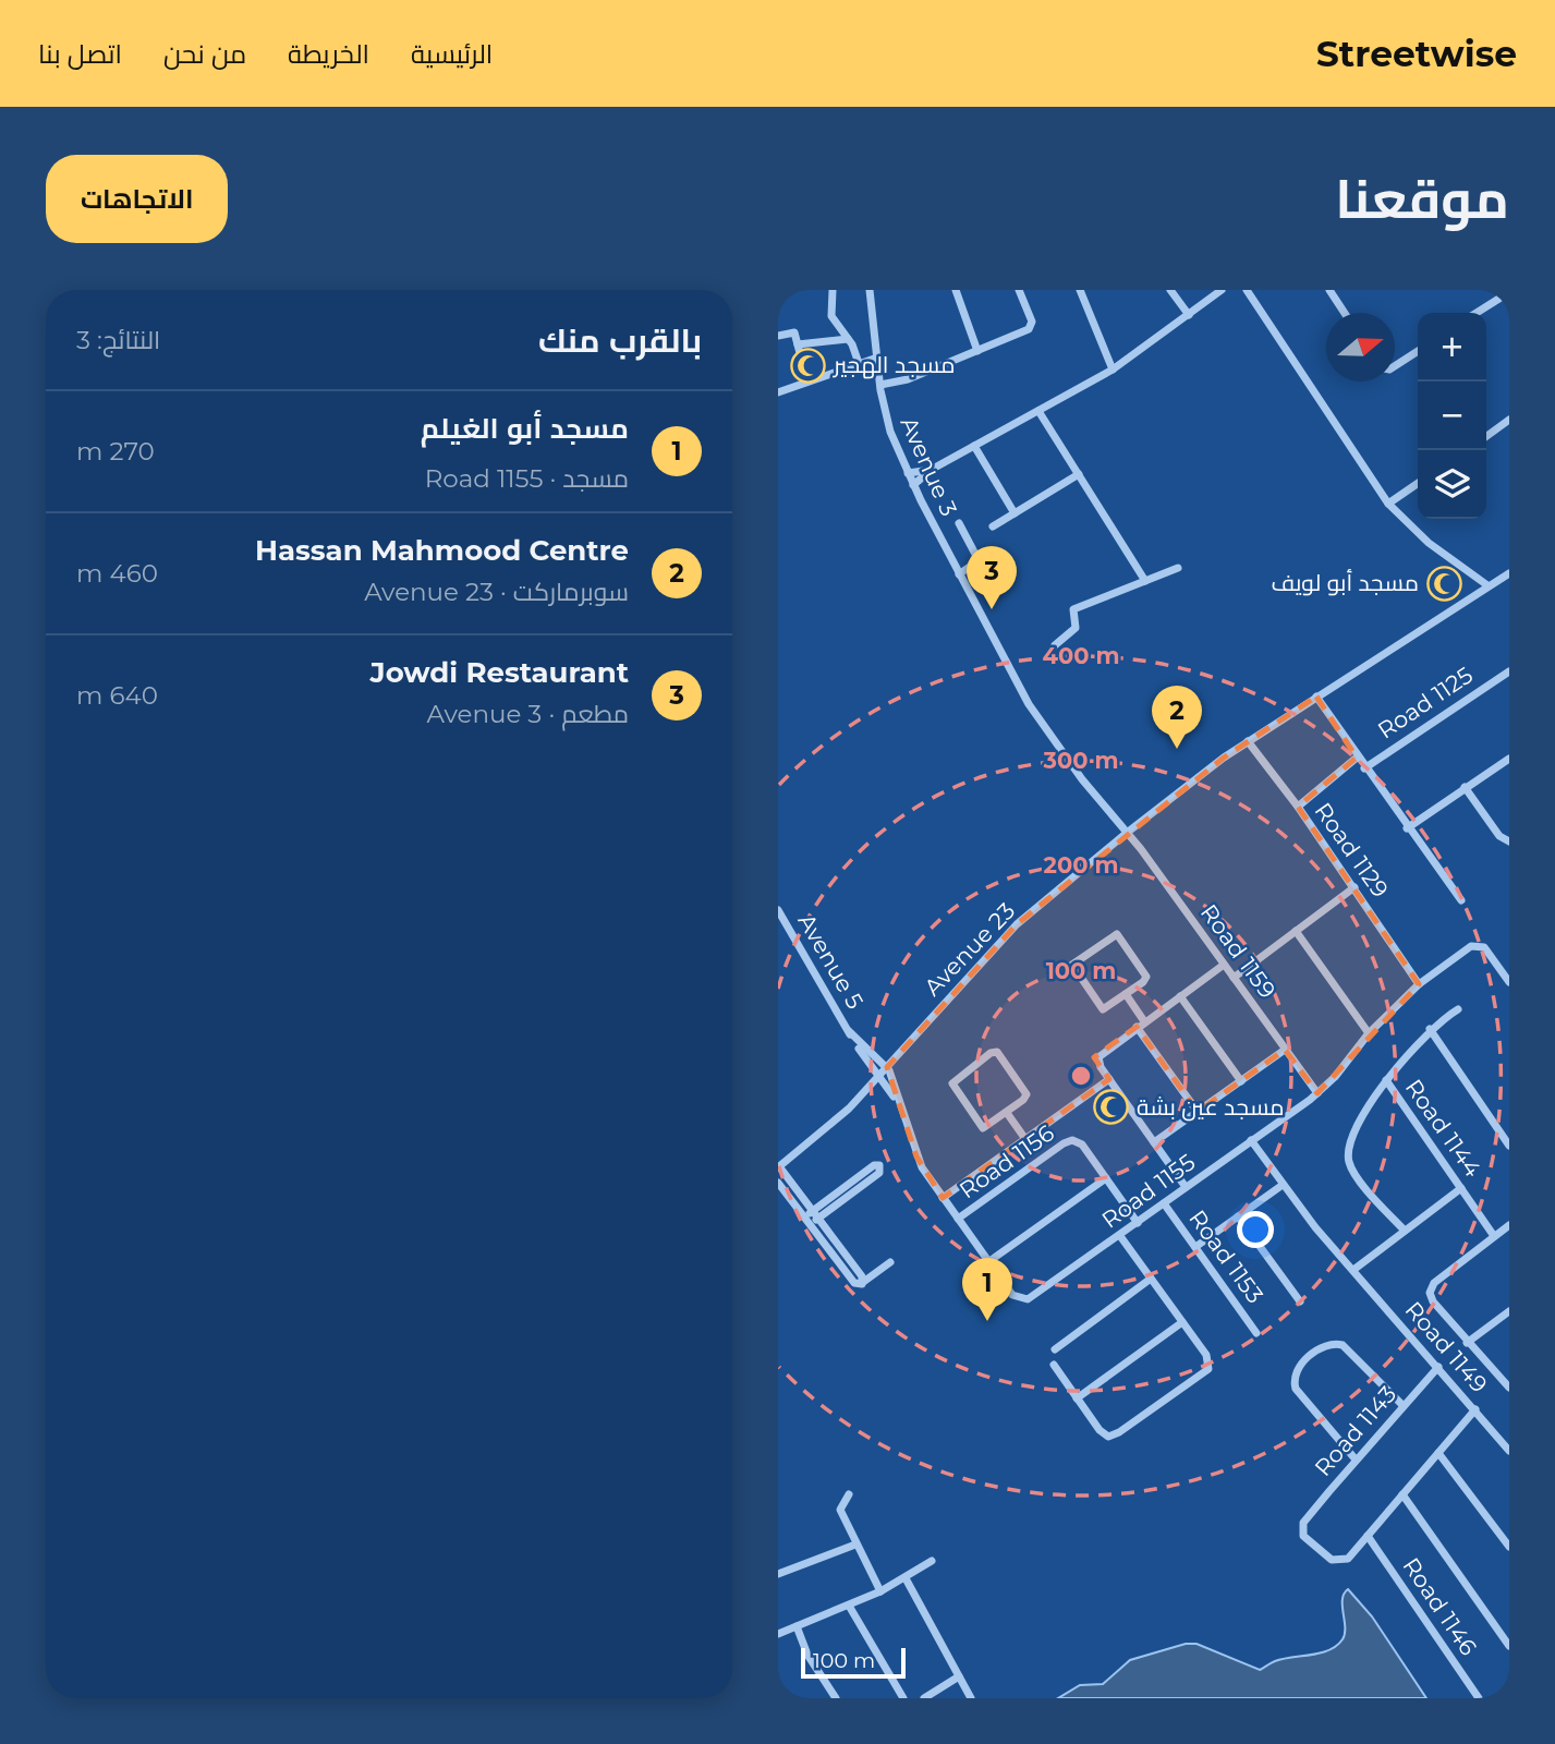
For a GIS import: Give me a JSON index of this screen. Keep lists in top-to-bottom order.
{
  "streets": {
    "street": [
      "Avenue 3",
      "Road 1125",
      "Road 1129",
      "Avenue 23",
      "Road 1159",
      "Avenue 5",
      "Road 1144",
      "Road 1156",
      "Road 1155",
      "Road 1153",
      "Road 1149",
      "Road 1143",
      "Road 1146"
    ]
  },
  "crossings": [
    ["Avenue 3", "Avenue 23"],
    ["Avenue 3", "Road 1159"],
    ["Road 1129", "Avenue 23"],
    ["Road 1129", "Road 1155"],
    ["Avenue 23", "Road 1159"],
    ["Avenue 23", "Avenue 5"],
    ["Avenue 23", "Road 1155"],
    ["Road 1159", "Road 1155"],
    ["Avenue 5", "Road 1155"],
    ["Road 1156", "Road 1155"],
    ["Road 1155", "Road 1153"],
    ["Road 1155", "Road 1149"],
    ["Road 1149", "Road 1143"],
    ["Road 1143", "Road 1146"]
  ],
  "places": {
    "mosque": ["مسجد الهجير", "مسجد أبو لويف", "مسجد عين بشة"]
  },
  "scale_bar": "100 m",
  "north": "right",
  "page": {
    "header": "Streetwise",
    "nav": [
      "الرئيسية",
      "الخريطة",
      "من نحن",
      "اتصل بنا"
    ],
    "title": "موقعنا",
    "buttons": "الاتجاهات",
    "heading": ["بالقرب منك", "النتائج: 3"],
    "map_buttons": ["+", "−"],
    "list": [
      {
        "mark": "1",
        "name": "مسجد أبو الغيلم",
        "note": "مسجد · Road 1155",
        "value": "270 m"
      },
      {
        "mark": "2",
        "name": "Hassan Mahmood Centre",
        "note": "سوبرماركت · Avenue 23",
        "value": "460 m"
      },
      {
        "mark": "3",
        "name": "Jowdi Restaurant",
        "note": "مطعم · Avenue 3",
        "value": "640 m"
      }
    ],
    "pins": ["3", "2", "1"],
    "scale": "100 m"
  },
  "rings": [
    "400 m",
    "300 m",
    "200 m",
    "100 m"
  ]
}
